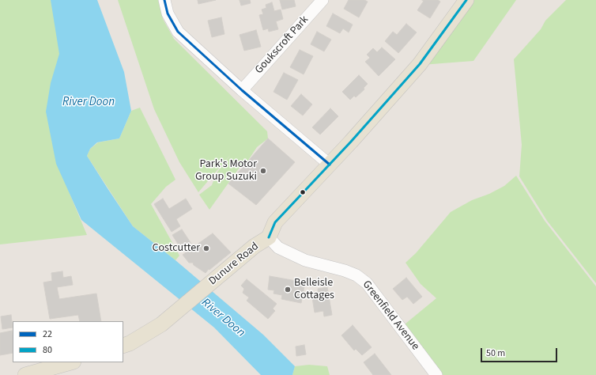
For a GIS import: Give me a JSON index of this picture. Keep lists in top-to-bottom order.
{
  "streets": {
    "main road": ["Dunure Road"],
    "street": ["Goukscroft Park", "Greenfield Avenue"]
  },
  "crossings": [
    ["Dunure Road", "Greenfield Avenue"]
  ],
  "water": ["River Doon"],
  "places": ["Park's Motor Group Suzuki", "Costcutter", "Belleisle Cottages"],
  "lines": ["transit line 22", "transit line 80"],
  "legend": ["22", "80"],
  "scale_bar": "50 m"
}
